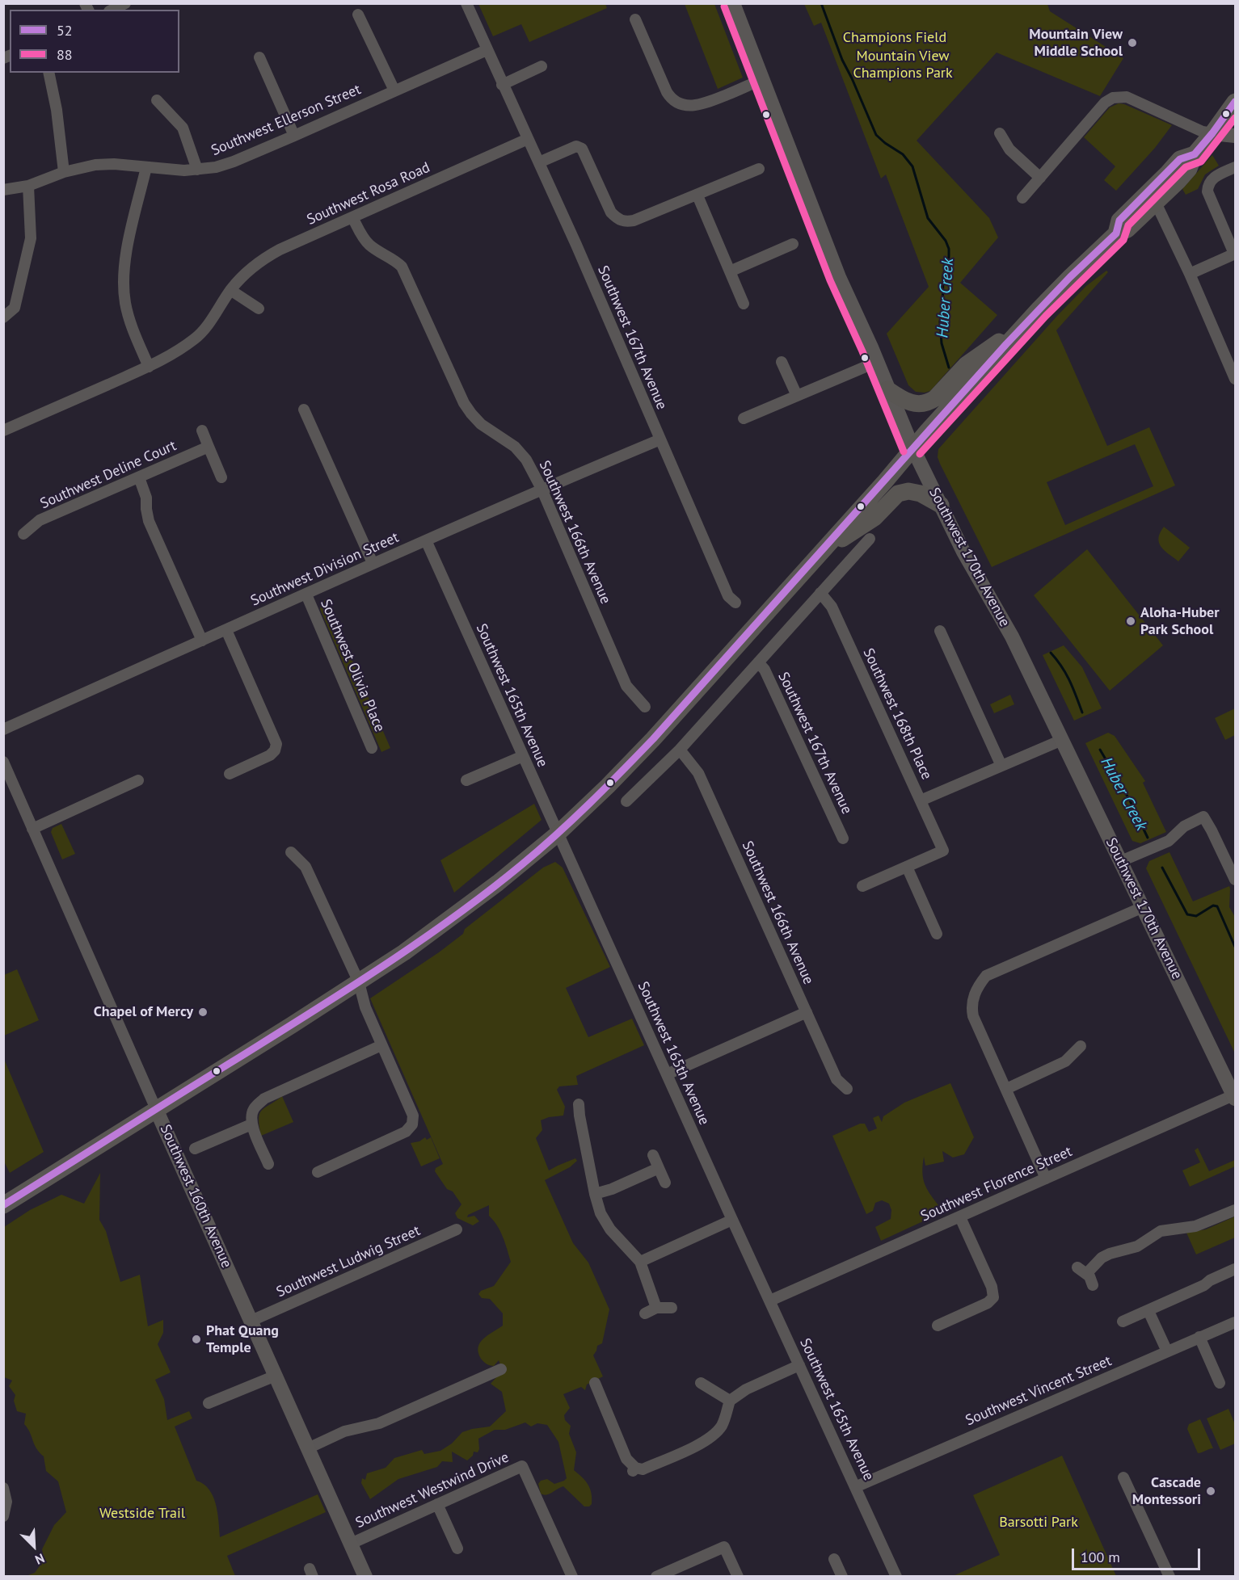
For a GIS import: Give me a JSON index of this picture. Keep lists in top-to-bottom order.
{
  "streets": {
    "main road": ["Southwest 170th Avenue", "Southwest 160th Avenue"],
    "street": [
      "Southwest Ellerson Street",
      "Southwest Rosa Road",
      "Southwest 167th Avenue",
      "Southwest Deline Court",
      "Southwest 166th Avenue",
      "Southwest Division Street",
      "Southwest Olivia Place",
      "Southwest 165th Avenue",
      "Southwest 168th Place",
      "Southwest Florence Street",
      "Southwest Ludwig Street",
      "Southwest Vincent Street",
      "Southwest Westwind Drive"
    ]
  },
  "crossings": [
    ["Southwest Ellerson Street", "Southwest 167th Avenue"],
    ["Southwest Rosa Road", "Southwest 167th Avenue"],
    ["Southwest Rosa Road", "Southwest 166th Avenue"],
    ["Southwest 167th Avenue", "Southwest Division Street"],
    ["Southwest 166th Avenue", "Southwest Division Street"],
    ["Southwest 170th Avenue", "Southwest Florence Street"],
    ["Southwest Division Street", "Southwest Olivia Place"],
    ["Southwest Division Street", "Southwest 165th Avenue"],
    ["Southwest 165th Avenue", "Southwest Florence Street"],
    ["Southwest 165th Avenue", "Southwest Vincent Street"],
    ["Southwest 160th Avenue", "Southwest Ludwig Street"],
    ["Southwest 160th Avenue", "Southwest Westwind Drive"]
  ],
  "water": ["Huber Creek"],
  "parks": [
    "Champions Field",
    "Mountain View Champions Park",
    "Westside Trail",
    "Barsotti Park"
  ],
  "places": [
    "Mountain View Middle School",
    "Aloha-Huber Park School",
    "Chapel of Mercy",
    "Phat Quang Temple",
    "Cascade Montessori"
  ],
  "lines": ["transit line 88", "transit line 52"],
  "legend": ["52", "88"],
  "scale_bar": "100 m",
  "north": "bottom right"
}
